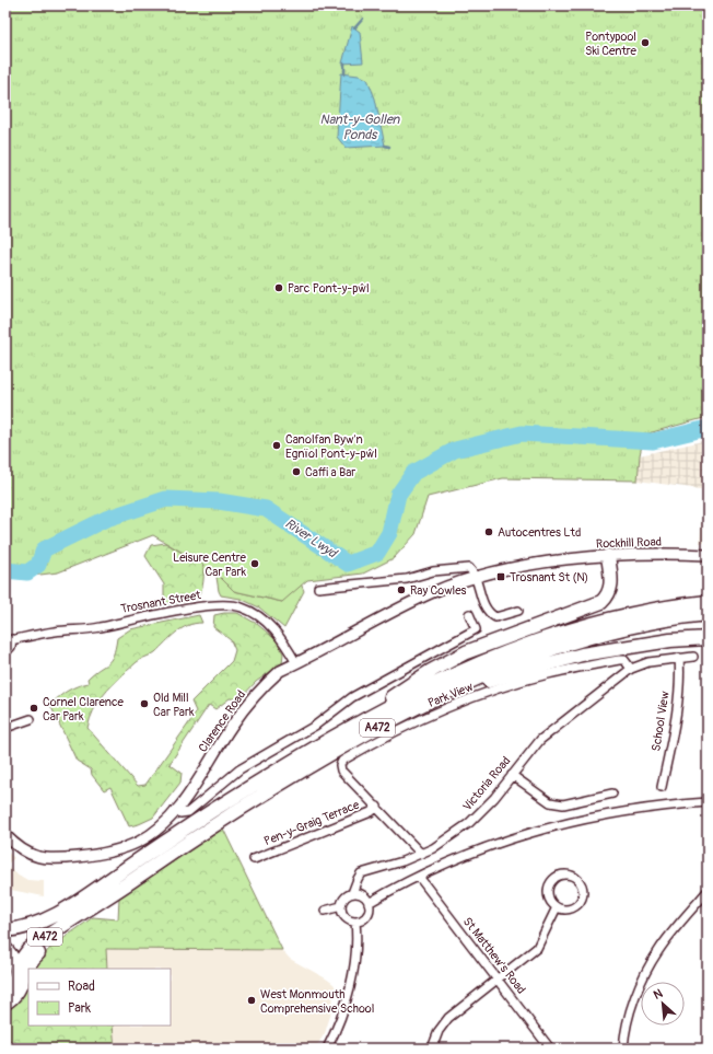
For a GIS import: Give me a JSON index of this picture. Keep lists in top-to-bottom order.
{
  "streets": {
    "main road": ["A472"],
    "street": [
      "Rockhill Road",
      "Trosnant Street",
      "Park View",
      "Clarence Road",
      "School View",
      "Victoria Road",
      "Pen-y-Graig Terrace",
      "St Matthew's Road"
    ]
  },
  "crossings": [
    ["Rockhill Road", "Clarence Road"],
    ["Trosnant Street", "Clarence Road"],
    ["Park View", "Victoria Road"],
    ["Park View", "Pen-y-Graig Terrace"]
  ],
  "water": ["Nant-y-Gollen Ponds", "River Lwyd"],
  "places": {
    "other": [
      "Pontypool Ski Centre",
      "Parc Pont-y-pŵl",
      "Canolfan Byw'n Egnïol Pont-y-pŵl",
      "Caffi a Bar",
      "Autocentres Ltd",
      "Leisure Centre Car Park",
      "Ray Cowles",
      "Old Mill Car Park",
      "Cornel Clarence Car Park",
      "West Monmouth Comprehensive School"
    ],
    "transit": ["Trosnant St (N)"]
  },
  "legend": ["Road", "Park"],
  "north": "top left"
}
